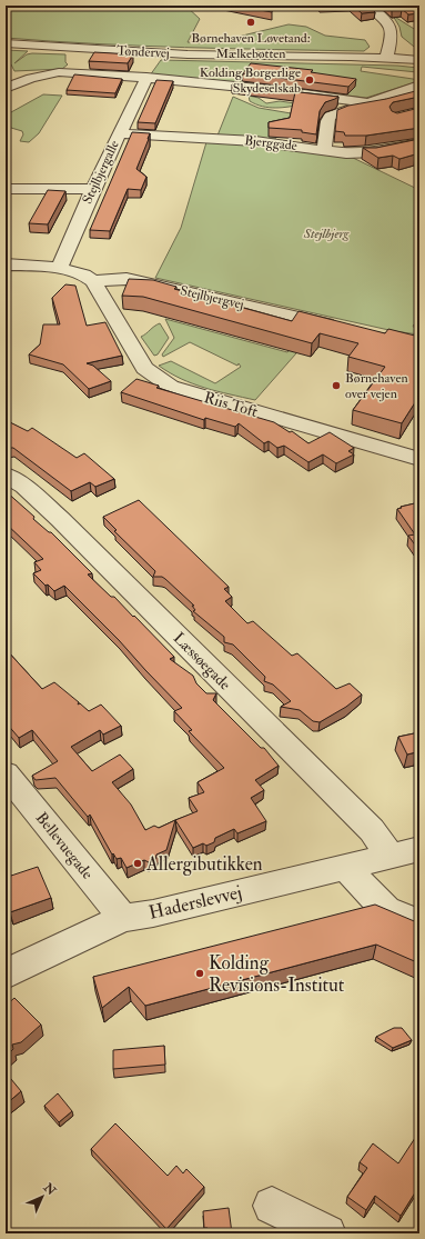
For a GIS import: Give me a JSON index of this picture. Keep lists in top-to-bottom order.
{
  "streets": {
    "street": [
      "Tøndervej",
      "Bjerggade",
      "Stejlbjergalle",
      "Stejlbjergvej",
      "Riis Toft",
      "Læssøegade",
      "Bellevuegade",
      "Haderslevvej"
    ]
  },
  "crossings": [
    ["Bjerggade", "Stejlbjergalle"],
    ["Stejlbjergalle", "Stejlbjergvej"],
    ["Stejlbjergvej", "Riis Toft"],
    ["Læssøegade", "Haderslevvej"],
    ["Bellevuegade", "Haderslevvej"]
  ],
  "parks": ["Stejlbjerg"],
  "places": [
    "Børnehaven Løvetand: Mælkebøtten",
    "Kolding Borgerlige Skydeselskab",
    "Børnehaven over vejen",
    "Allergibutikken",
    "Kolding Revisions-Institut"
  ],
  "north": "top right"
}
